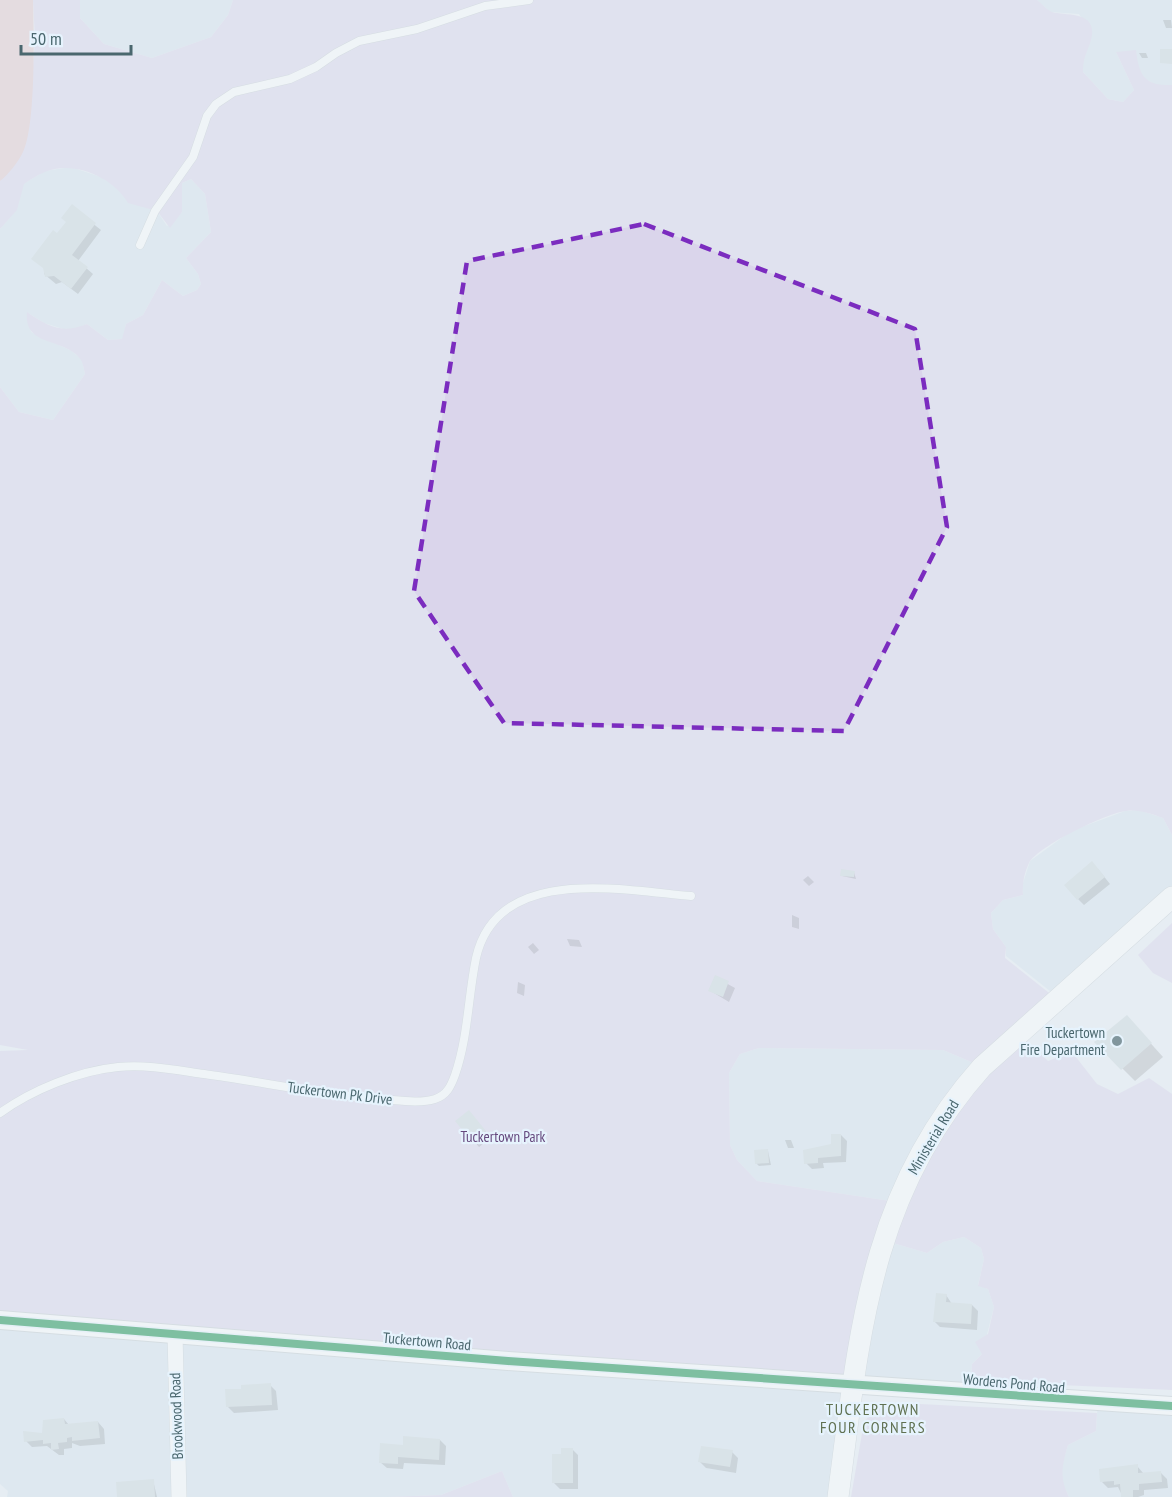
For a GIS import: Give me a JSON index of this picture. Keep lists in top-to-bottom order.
{
  "streets": {
    "main road": ["Ministerial Road"],
    "street": ["Tuckertown Road", "Wordens Pond Road", "Brookwood Road"],
    "lane": ["Tuckertown Pk Drive"]
  },
  "crossings": [
    ["Ministerial Road", "Tuckertown Road"],
    ["Ministerial Road", "Wordens Pond Road"],
    ["Tuckertown Road", "Wordens Pond Road"],
    ["Tuckertown Road", "Brookwood Road"]
  ],
  "districts": ["TUCKERTOWN FOUR CORNERS"],
  "parks": ["Tuckertown Park"],
  "places": ["Tuckertown Fire Department"],
  "scale_bar": "50 m"
}
